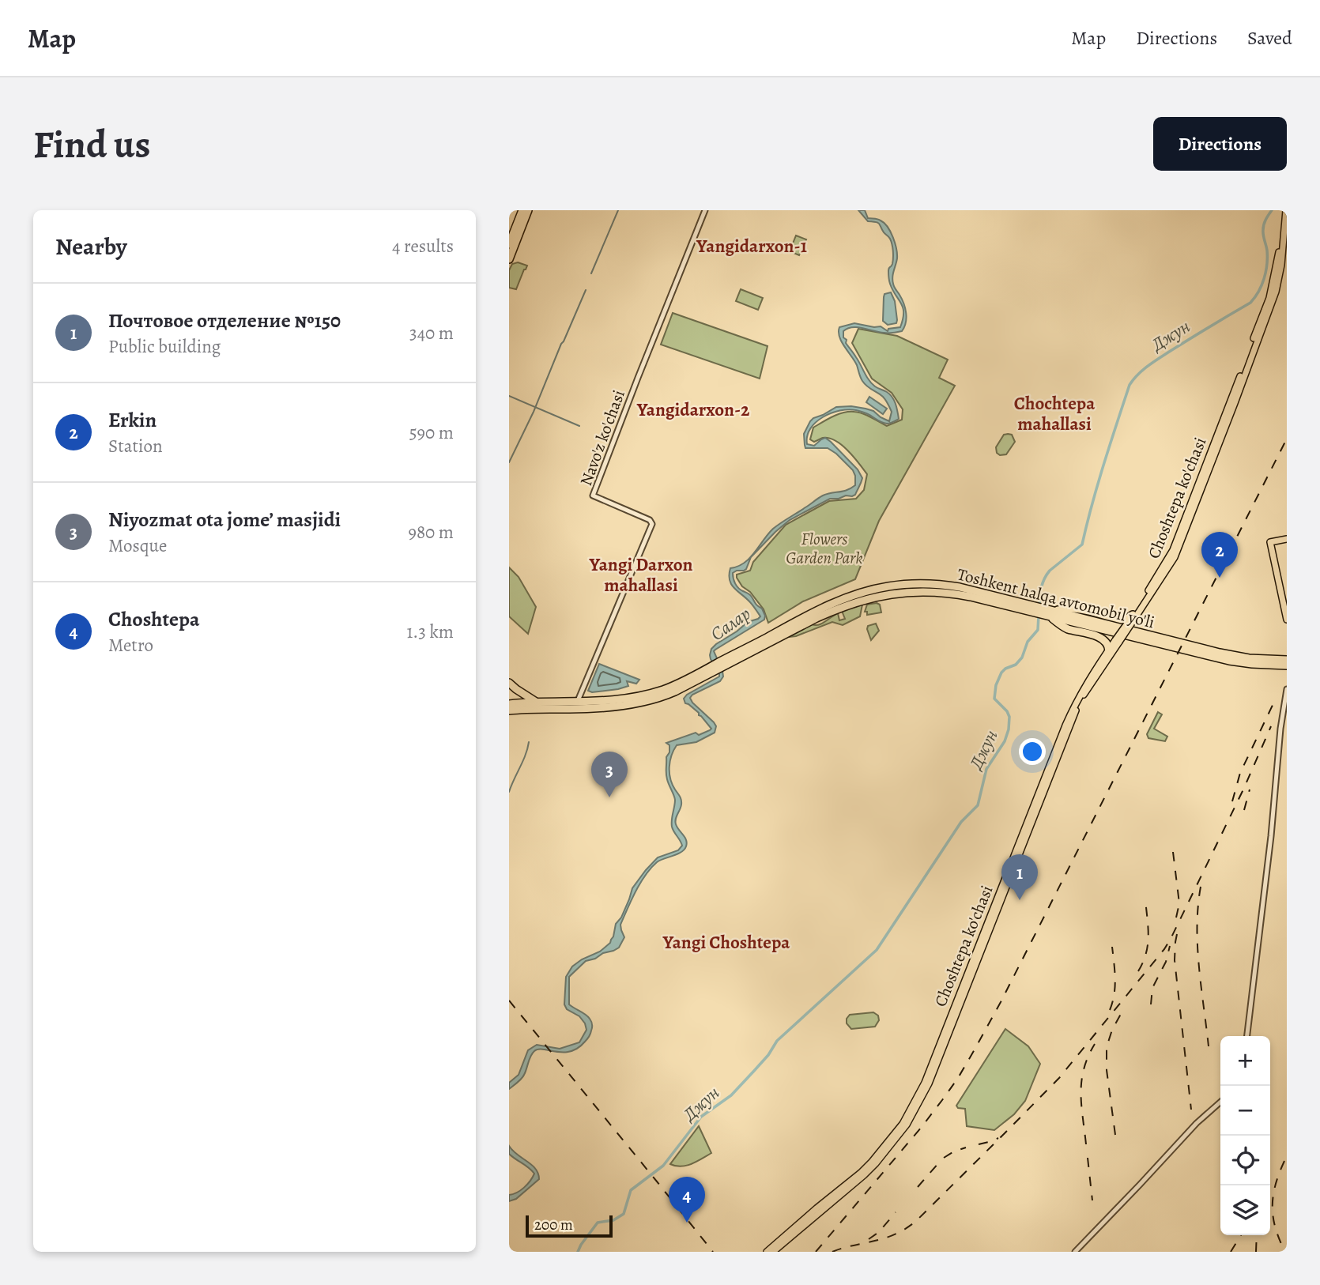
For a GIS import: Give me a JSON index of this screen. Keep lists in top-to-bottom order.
{
  "streets": {
    "highway": ["Toshkent halqa avtomobil yo'li"],
    "main road": ["Choshtepa ko'chasi"],
    "street": ["Navo'z ko'chasi"]
  },
  "crossings": [
    ["Navo'z ko'chasi", "Toshkent halqa avtomobil yo'li"]
  ],
  "districts": [
    "Yangidarxon-1",
    "Chochtepa mahallasi",
    "Yangidarxon-2",
    "Yangi Darxon mahallasi",
    "Yangi Choshtepa"
  ],
  "water": ["Джун", "Салар"],
  "parks": ["Flowers Garden Park"],
  "scale_bar": "200 m",
  "page": {
    "header": "Map",
    "nav": ["Map", "Directions", "Saved"],
    "buttons": "Directions",
    "title": "Find us",
    "heading": ["Nearby", "4 results"],
    "list": [
      {
        "mark": "1",
        "name": "Почтовое отделение №150",
        "note": "Public building",
        "value": "340 m"
      },
      {
        "mark": "2",
        "name": "Erkin",
        "note": "Station",
        "value": "590 m"
      },
      {
        "mark": "3",
        "name": "Niyozmat ota jome’ masjidi",
        "note": "Mosque",
        "value": "980 m"
      },
      {
        "mark": "4",
        "name": "Choshtepa",
        "note": "Metro",
        "value": "1.3 km"
      }
    ],
    "pins": [
      "2",
      "3",
      "1",
      "4"
    ],
    "map_buttons": ["+", "−"],
    "scale": "200 m"
  }
}
